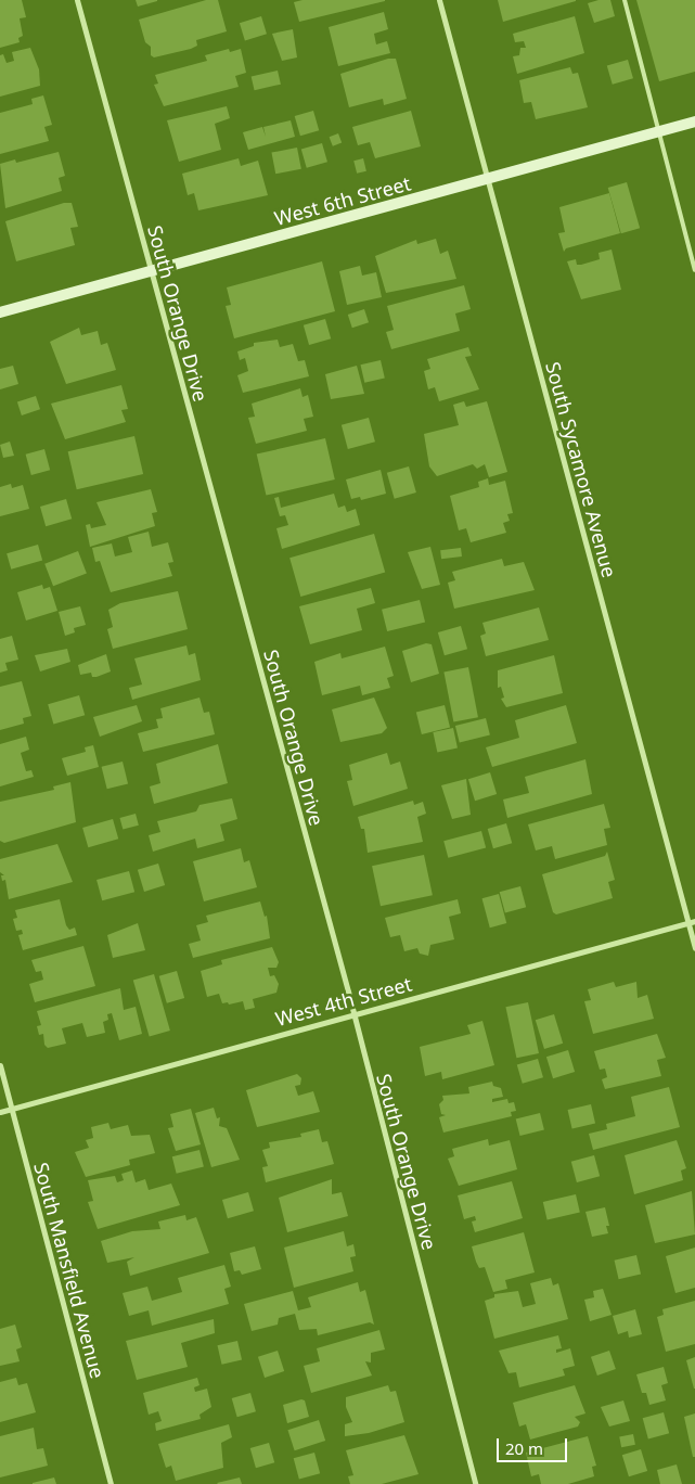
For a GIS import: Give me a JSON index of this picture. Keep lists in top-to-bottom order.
{
  "streets": {
    "main road": ["West 6th Street"],
    "street": [
      "South Orange Drive",
      "South Sycamore Avenue",
      "West 4th Street",
      "South Mansfield Avenue"
    ]
  },
  "crossings": [
    ["West 6th Street", "South Orange Drive"],
    ["West 6th Street", "South Sycamore Avenue"],
    ["South Orange Drive", "West 4th Street"],
    ["South Sycamore Avenue", "West 4th Street"],
    ["West 4th Street", "South Mansfield Avenue"]
  ],
  "scale_bar": "20 m"
}
